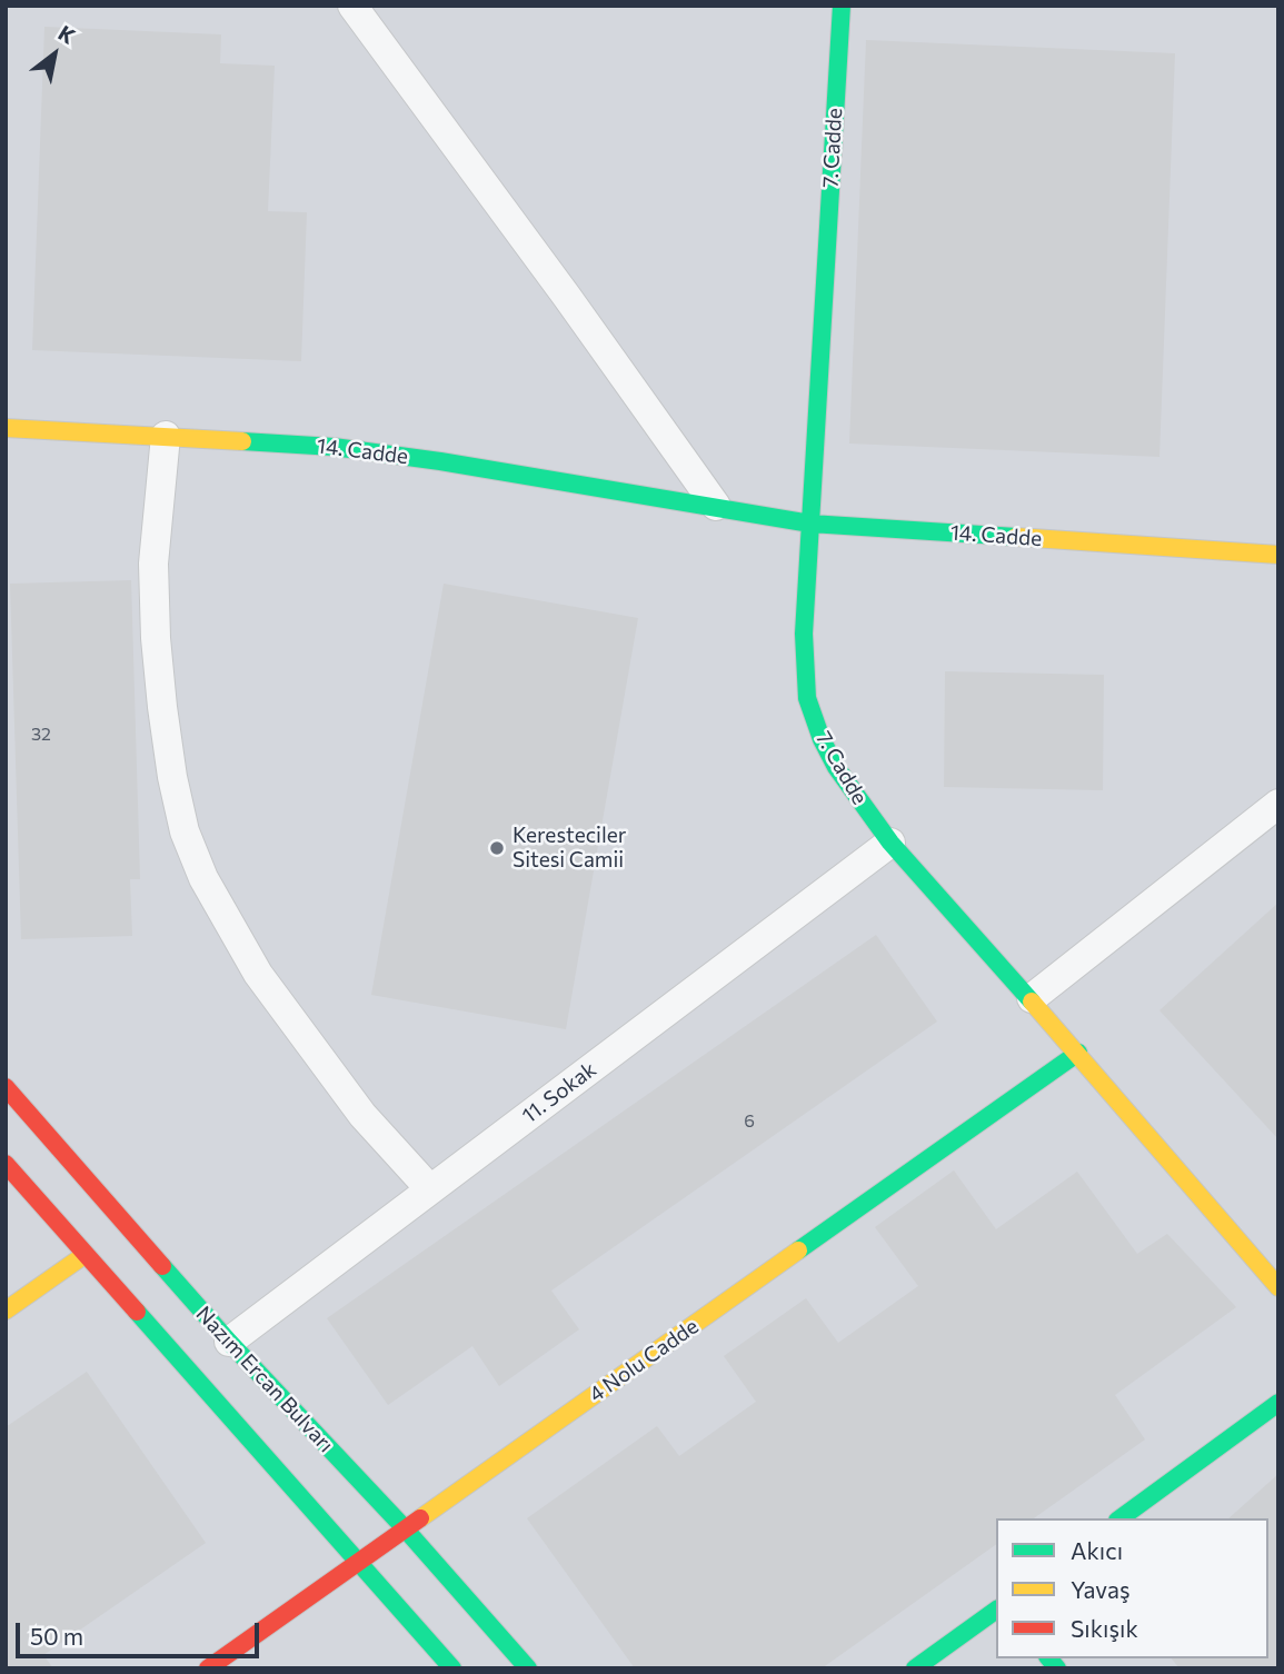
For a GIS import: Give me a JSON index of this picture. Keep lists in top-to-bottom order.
{
  "streets": {
    "street": [
      "7. Cadde",
      "14. Cadde",
      "11. Sokak",
      "4 Nolu Cadde",
      "Nazım Ercan Bulvarı"
    ]
  },
  "crossings": [
    ["7. Cadde", "14. Cadde"],
    ["7. Cadde", "11. Sokak"],
    ["7. Cadde", "4 Nolu Cadde"],
    ["11. Sokak", "Nazım Ercan Bulvarı"],
    ["4 Nolu Cadde", "Nazım Ercan Bulvarı"]
  ],
  "places": ["Keresteciler Sitesi Camii"],
  "house_numbers": ["32", "6"],
  "legend": ["Akıcı", "Yavaş", "Sıkışık"],
  "scale_bar": "50 m",
  "north": "top right"
}
